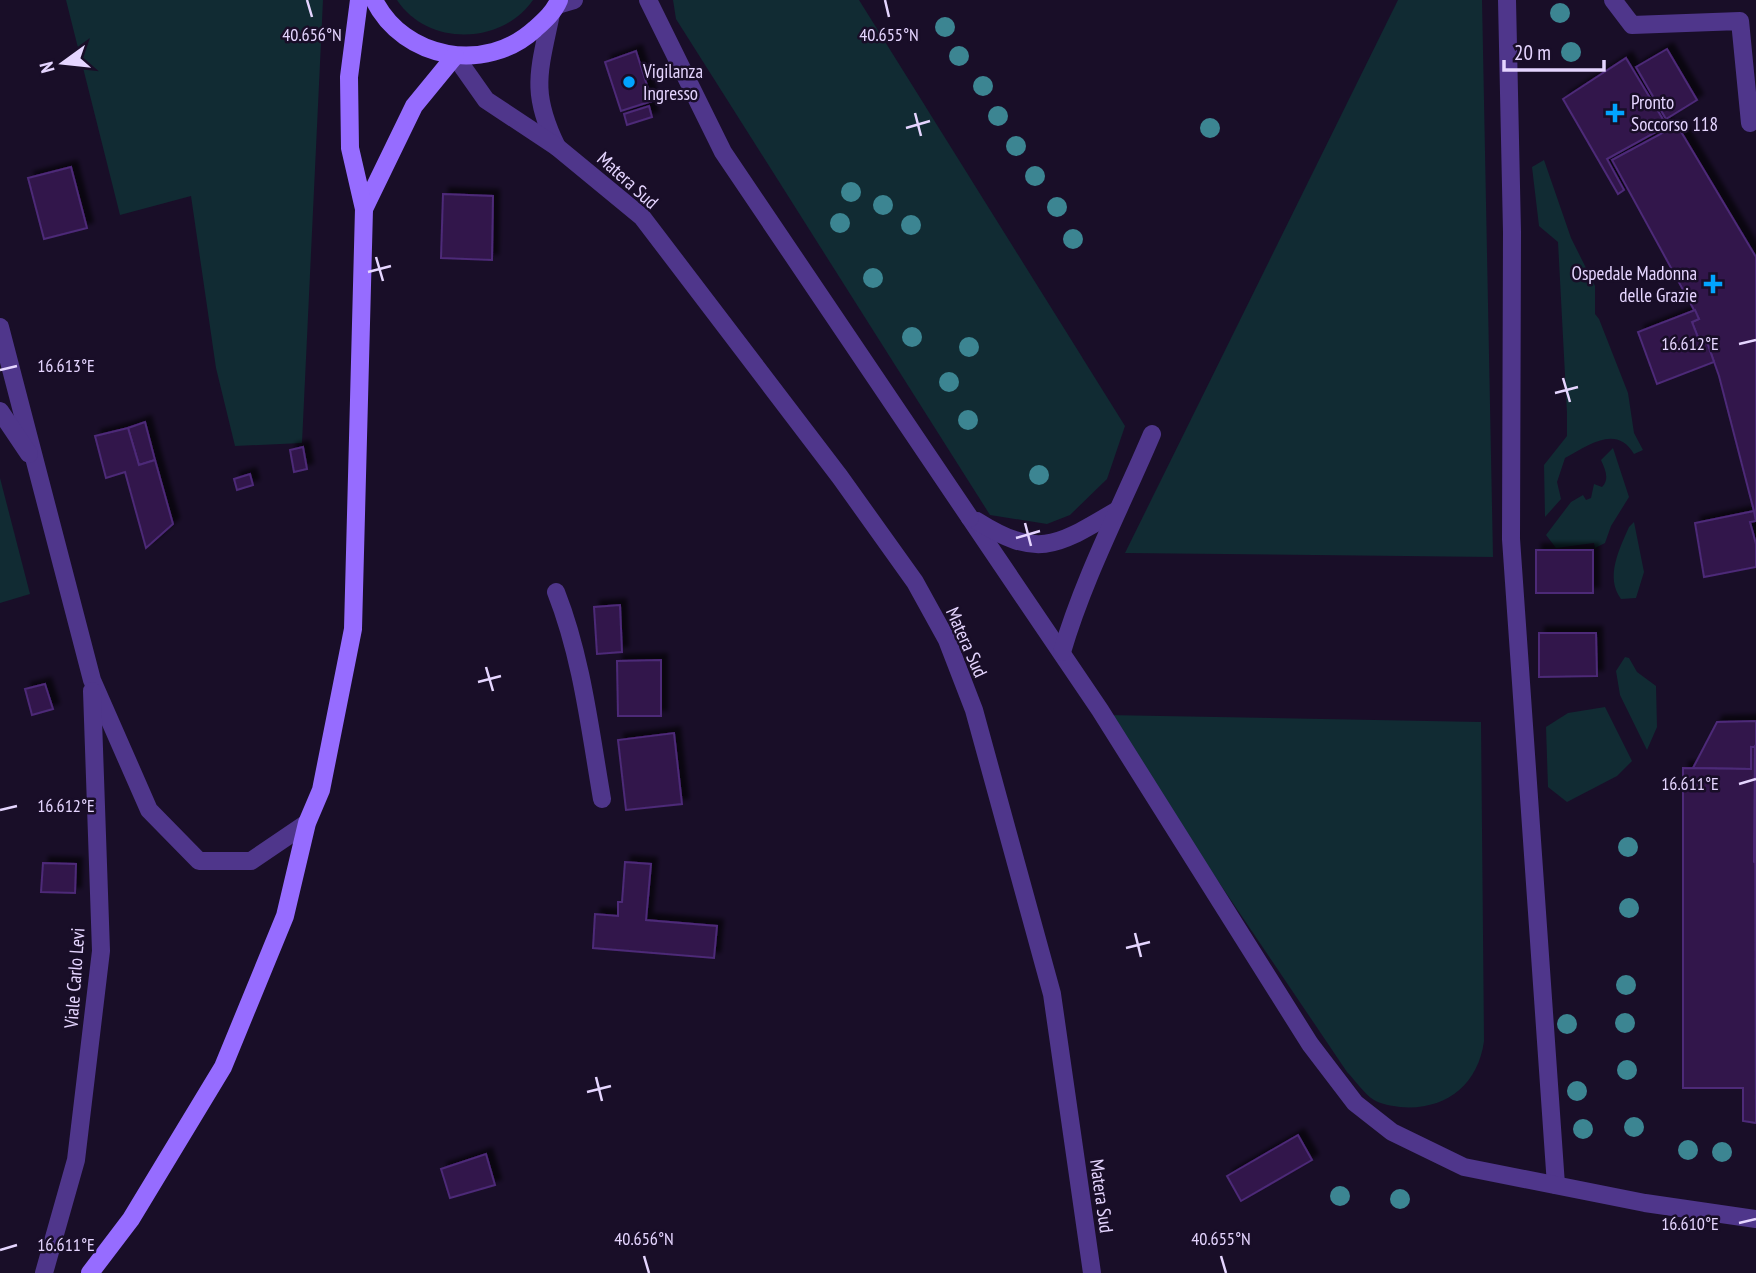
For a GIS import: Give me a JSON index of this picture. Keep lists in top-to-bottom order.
{
  "streets": {
    "street": ["Matera Sud", "Viale Carlo Levi"]
  },
  "places": {
    "other": ["Vigilanza Ingresso"],
    "health": ["Pronto Soccorso 118", "Ospedale Madonna delle Grazie"]
  },
  "scale_bar": "20 m",
  "north": "left",
  "coordinates": [
    "40.656°N",
    "40.655°N",
    "16.612°E",
    "16.613°E",
    "16.611°E",
    "16.610°E"
  ]
}
